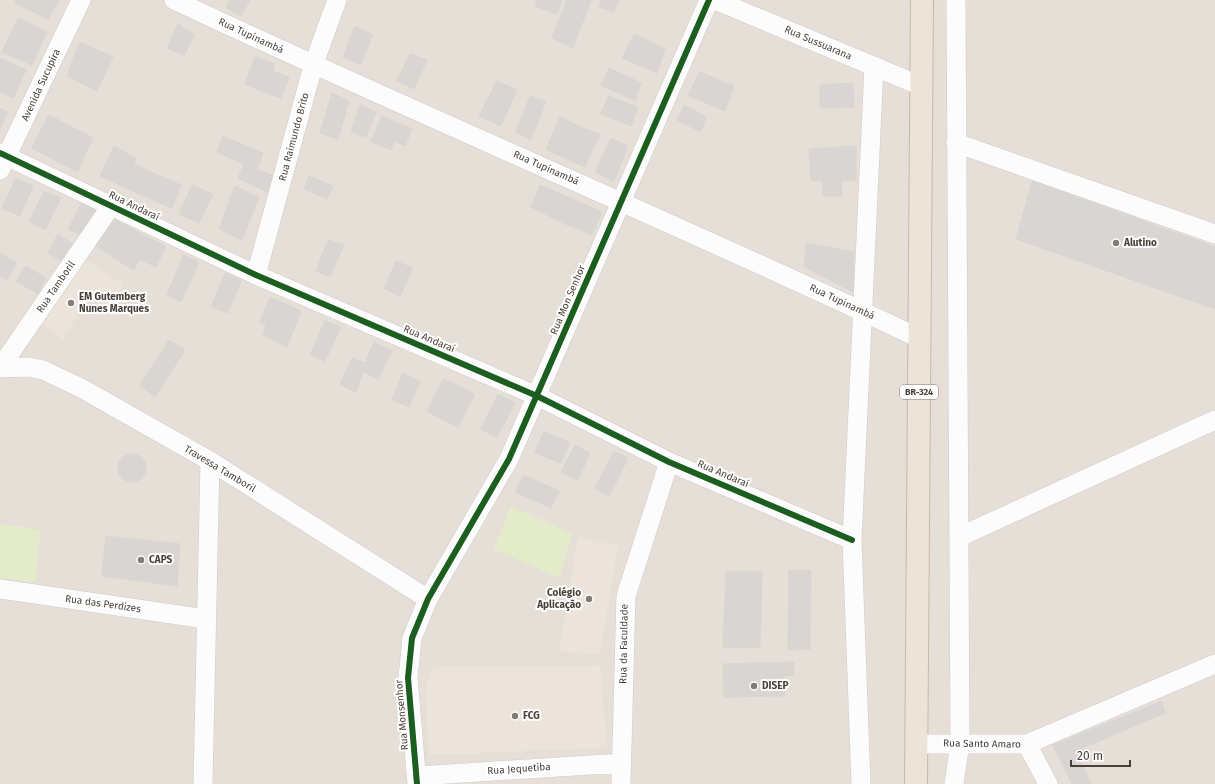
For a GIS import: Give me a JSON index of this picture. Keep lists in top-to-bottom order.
{
  "streets": {
    "highway": ["BR-324"],
    "street": [
      "Rua Tupinambá",
      "Rua Sussuarana",
      "Avenida Sucupira",
      "Rua Raimundo Brito",
      "Rua Andaraí",
      "Rua Tamboril",
      "Rua Mon Senhor",
      "Travessa Tamboril",
      "Rua das Perdizes",
      "Rua da Faculdade",
      "Rua Monsenhor",
      "Rua Santo Amaro",
      "Rua Jequetiba"
    ]
  },
  "crossings": [
    ["Rua Tupinambá", "Rua Raimundo Brito"],
    ["Rua Tupinambá", "Rua Mon Senhor"],
    ["Rua Tupinambá", "BR-324"],
    ["Rua Sussuarana", "BR-324"],
    ["Avenida Sucupira", "Rua Andaraí"],
    ["Rua Raimundo Brito", "Rua Andaraí"],
    ["Rua Andaraí", "Rua Tamboril"],
    ["Rua Andaraí", "Rua Mon Senhor"],
    ["Rua Andaraí", "Rua da Faculdade"],
    ["Rua Tamboril", "Travessa Tamboril"],
    ["Rua Mon Senhor", "Travessa Tamboril"],
    ["Rua Mon Senhor", "Rua Monsenhor"],
    ["BR-324", "Rua Santo Amaro"],
    ["Travessa Tamboril", "Rua Monsenhor"],
    ["Rua da Faculdade", "Rua Jequetiba"],
    ["Rua Monsenhor", "Rua Jequetiba"]
  ],
  "places": [
    "Alutino",
    "EM Gutemberg Nunes Marques",
    "CAPS",
    "Colégio Aplicação",
    "DISEP",
    "FCG"
  ],
  "scale_bar": "20 m"
}
